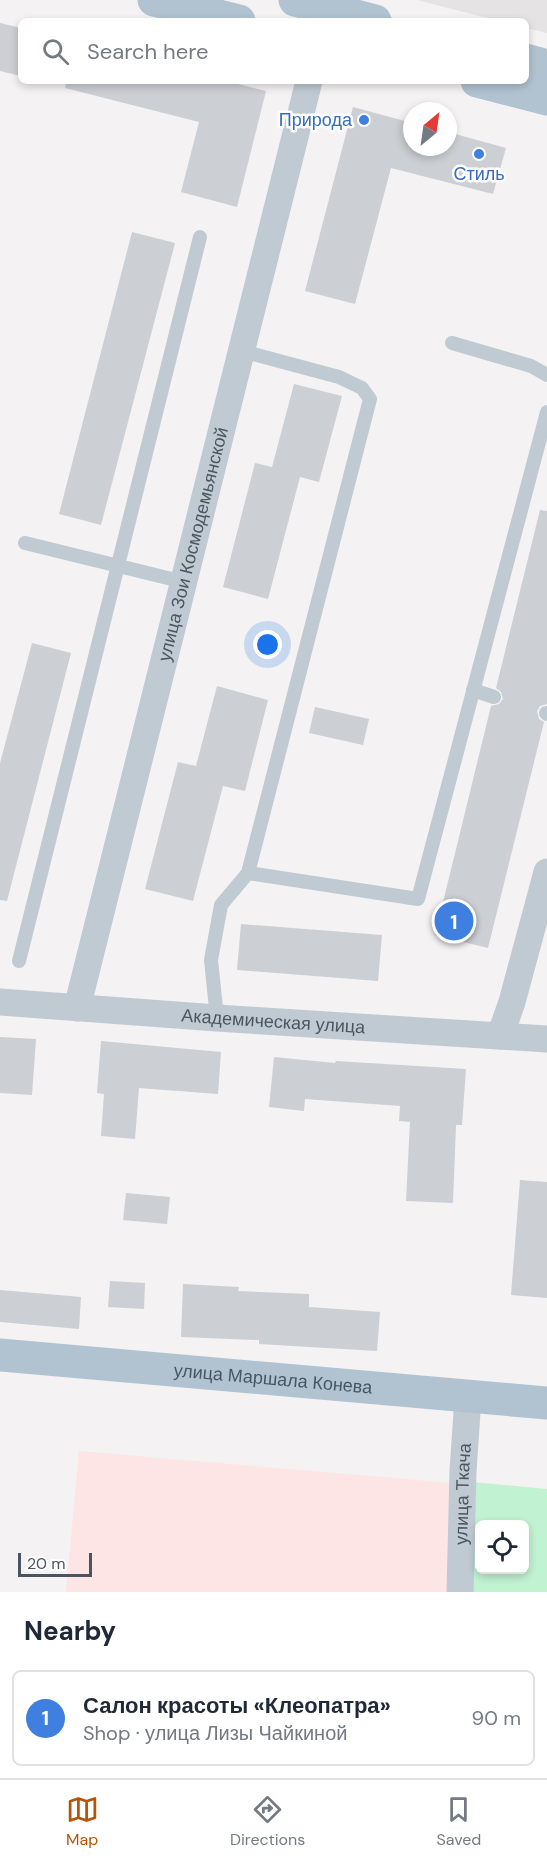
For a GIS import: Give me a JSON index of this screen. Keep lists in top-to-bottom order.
{
  "streets": {
    "main road": ["улица Маршала Конева"],
    "street": ["улица Зои Космодемьянской", "Академическая улица", "улица Ткача"]
  },
  "crossings": [
    ["улица Зои Космодемьянской", "Академическая улица"],
    ["улица Маршала Конева", "улица Ткача"]
  ],
  "places": ["Природа", "Стиль"],
  "scale_bar": "20 m",
  "north": "top right",
  "page": {
    "search": "Search here",
    "pins": "1",
    "scale": "20 m",
    "heading": "Nearby",
    "list": [
      {
        "mark": "1",
        "name": "Салон красоты «Клеопатра»",
        "note": "Shop · улица Лизы Чайкиной",
        "value": "90 m"
      }
    ],
    "nav": ["Map", "Directions", "Saved"]
  }
}
